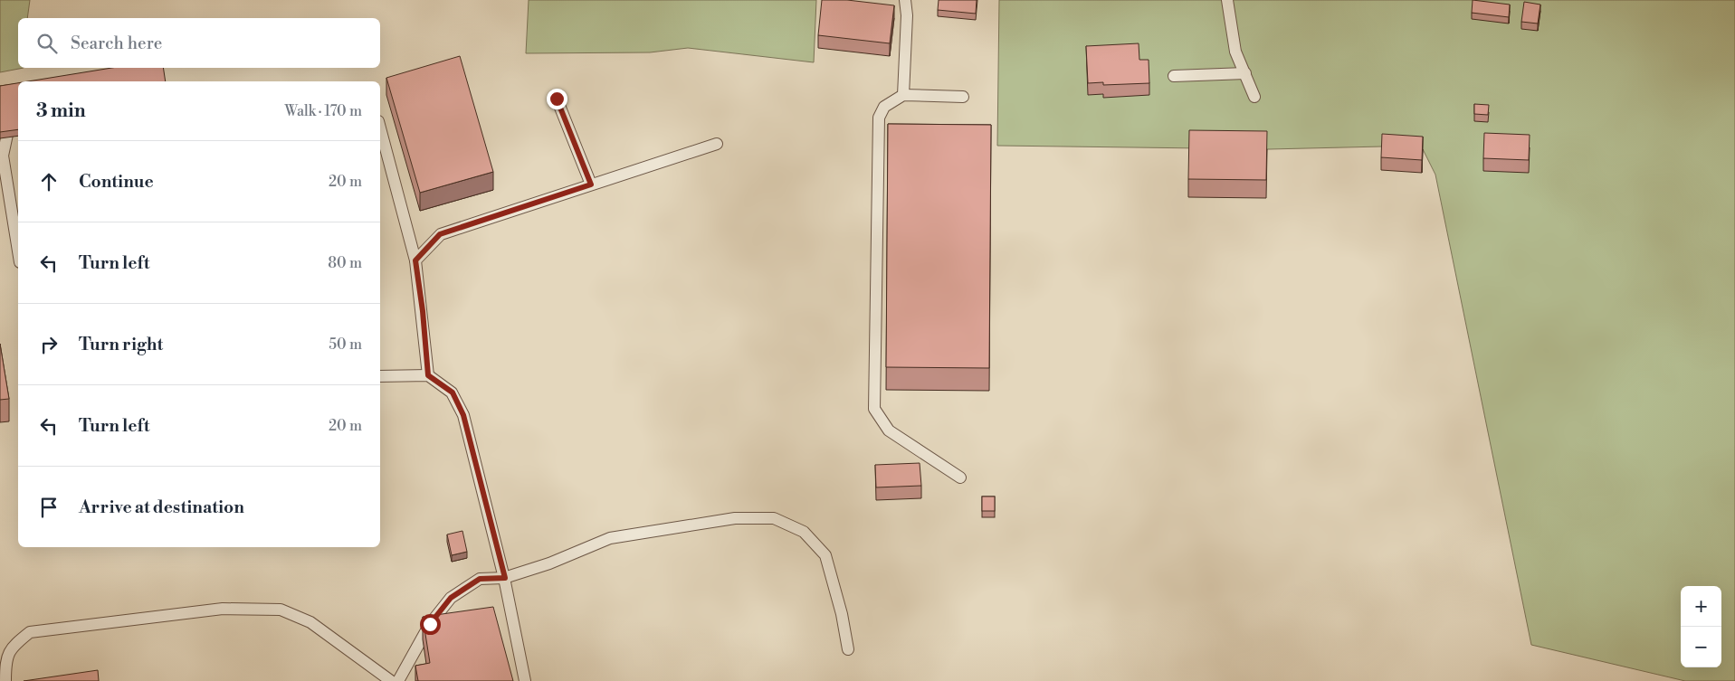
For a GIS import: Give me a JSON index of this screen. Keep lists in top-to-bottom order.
{
  "page": {
    "search": "Search here",
    "heading": ["3 min", "Walk · 170 m"],
    "list": [
      ["Continue", "20 m"],
      ["Turn left", "80 m"],
      ["Turn right", "50 m"],
      ["Turn left", "20 m"],
      "Arrive at destination"
    ],
    "map_buttons": ["+", "−"]
  }
}
